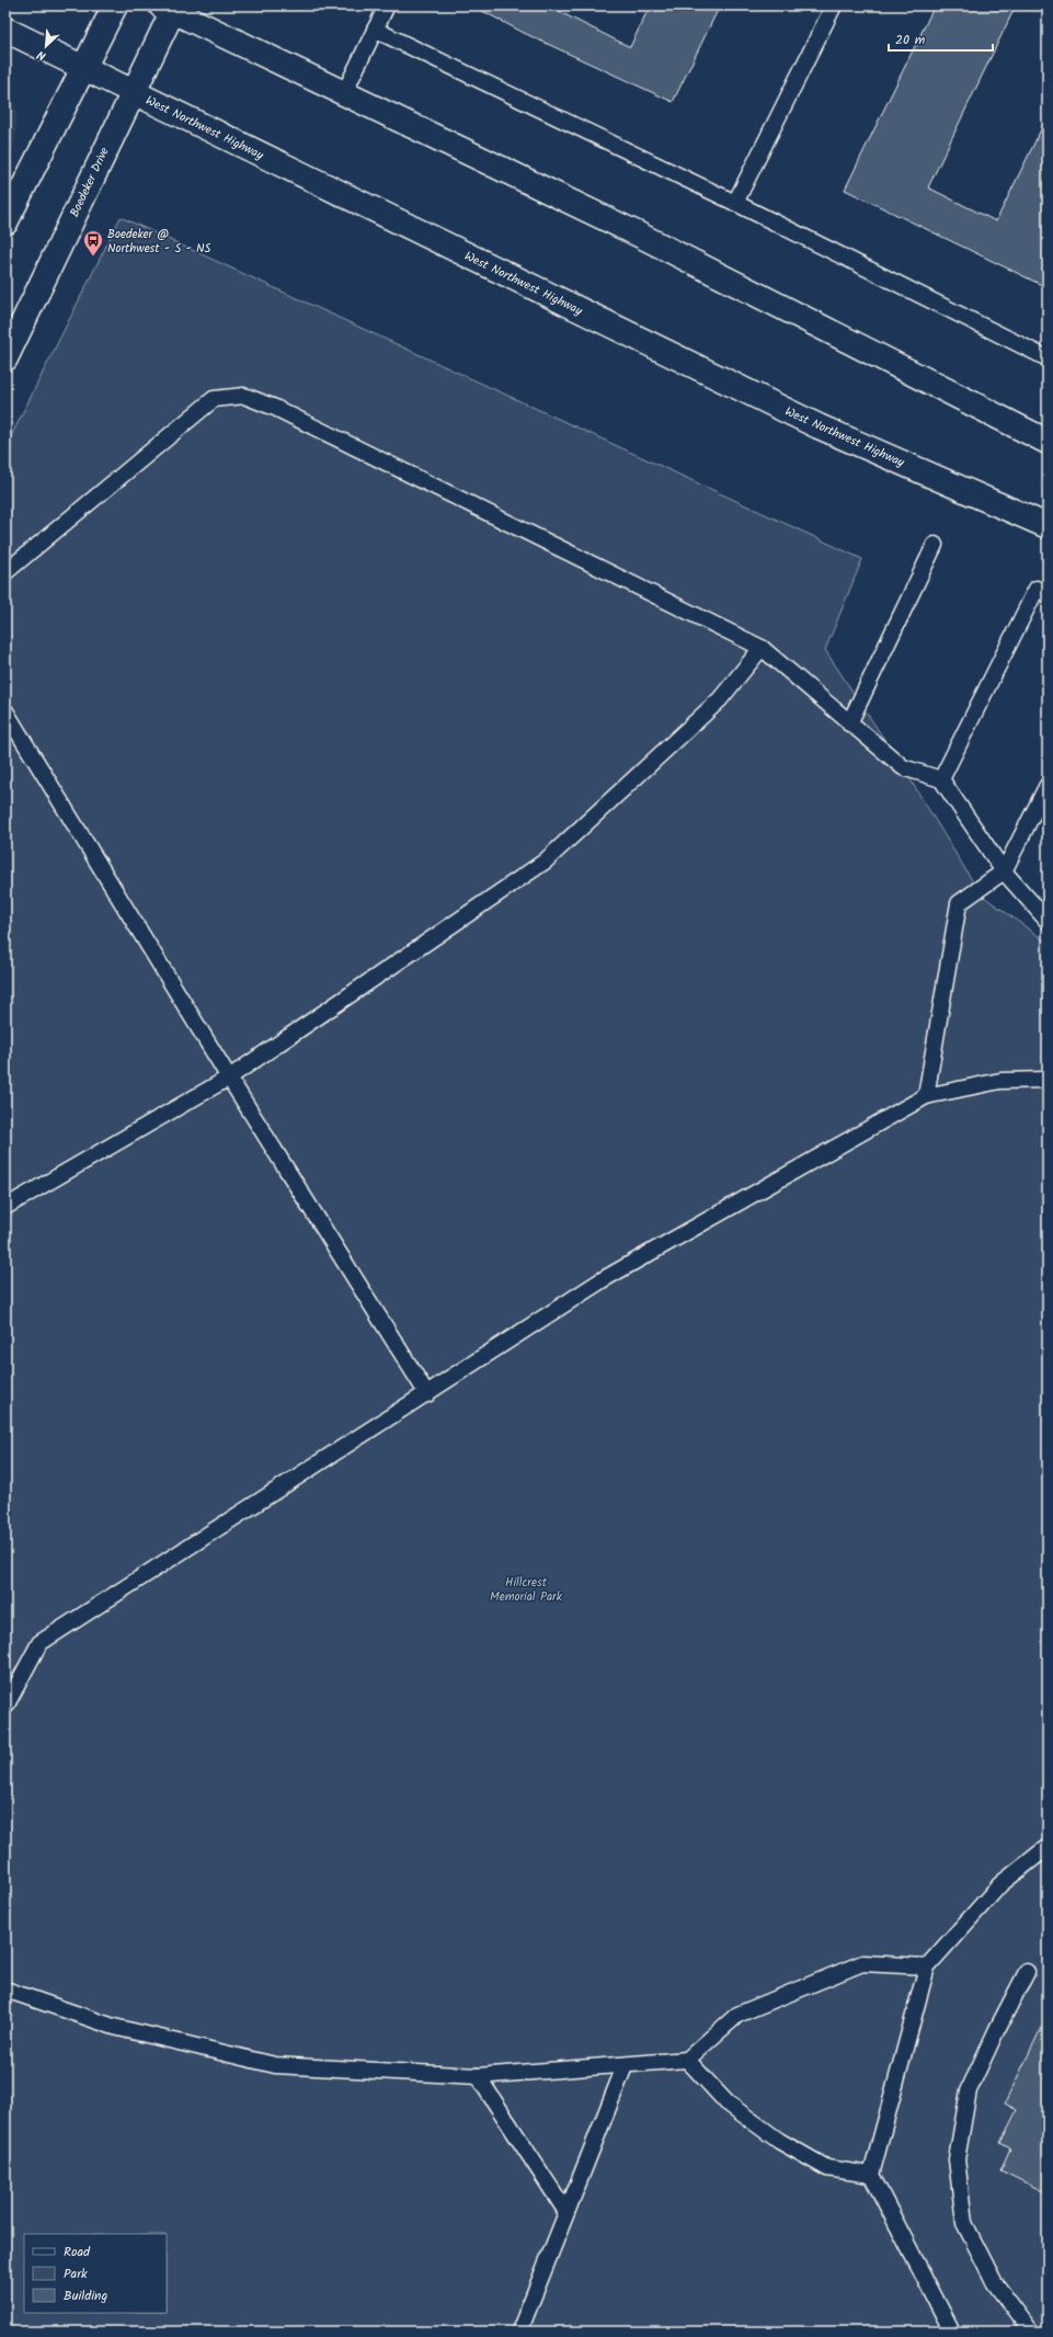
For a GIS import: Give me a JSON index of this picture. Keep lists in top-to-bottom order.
{
  "streets": {
    "main road": ["West Northwest Highway", "Boedeker Drive"]
  },
  "crossings": [
    ["West Northwest Highway", "Boedeker Drive"]
  ],
  "parks": ["Hillcrest Memorial Park"],
  "places": {
    "bus stop": ["Boedeker @ Northwest - S - NS"]
  },
  "legend": ["Road", "Park", "Building"],
  "scale_bar": "20 m",
  "north": "bottom left"
}
